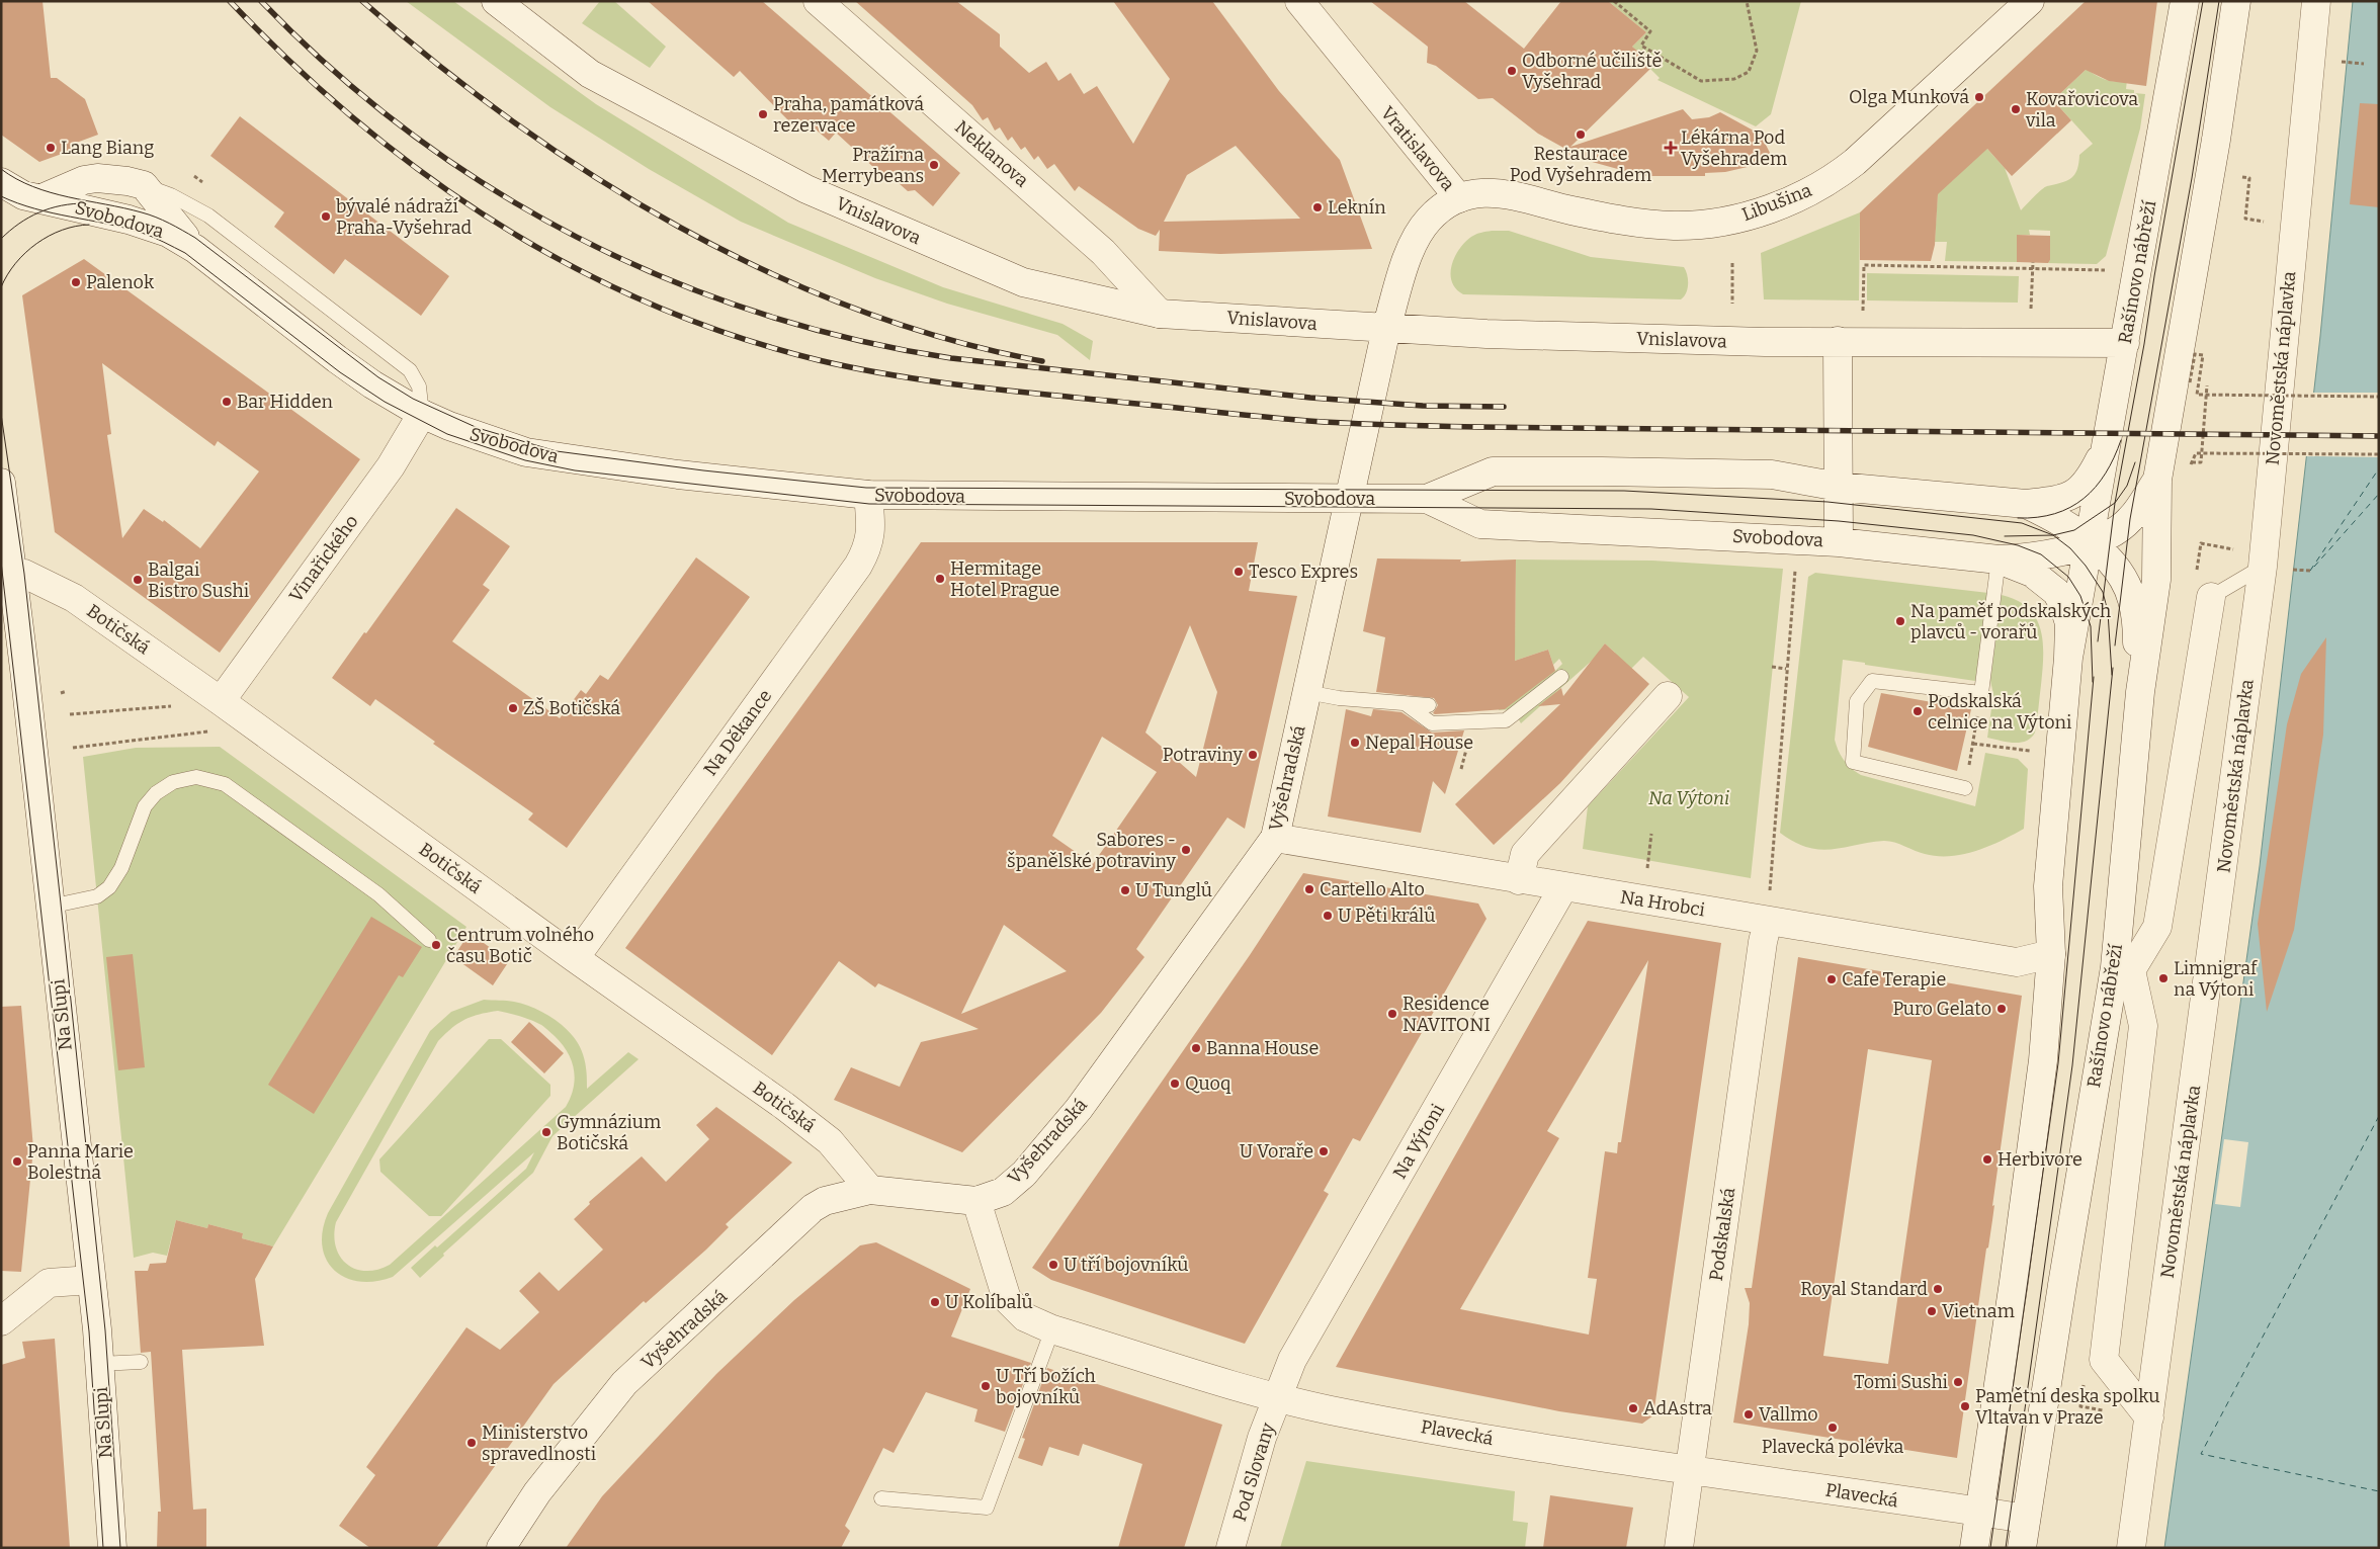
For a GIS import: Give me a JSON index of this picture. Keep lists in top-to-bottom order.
{
  "streets": {
    "street": [
      "Vratislavova",
      "Neklanova",
      "Libušina",
      "Svobodova",
      "Vnislavova",
      "Rašínovo nábřeží",
      "Novoměstská náplavka",
      "Vinařického",
      "Botičská",
      "Na Děkance",
      "Vyšehradská",
      "Na Hrobci",
      "Na Slupi",
      "Na Výtoni",
      "Podskalská",
      "Plavecká",
      "Pod Slovany"
    ]
  },
  "crossings": [
    ["Vratislavova", "Libušina"],
    ["Vratislavova", "Svobodova"],
    ["Vratislavova", "Vnislavova"],
    ["Vratislavova", "Vyšehradská"],
    ["Neklanova", "Vnislavova"],
    ["Svobodova", "Rašínovo nábřeží"],
    ["Svobodova", "Vinařického"],
    ["Svobodova", "Na Děkance"],
    ["Svobodova", "Vyšehradská"],
    ["Vnislavova", "Rašínovo nábřeží"],
    ["Rašínovo nábřeží", "Na Hrobci"],
    ["Rašínovo nábřeží", "Plavecká"],
    ["Vinařického", "Botičská"],
    ["Botičská", "Na Děkance"],
    ["Botičská", "Vyšehradská"],
    ["Botičská", "Na Slupi"],
    ["Vyšehradská", "Na Hrobci"],
    ["Vyšehradská", "Plavecká"],
    ["Na Hrobci", "Na Výtoni"],
    ["Na Hrobci", "Podskalská"],
    ["Na Výtoni", "Plavecká"],
    ["Na Výtoni", "Pod Slovany"],
    ["Podskalská", "Plavecká"],
    ["Plavecká", "Pod Slovany"]
  ],
  "parks": ["Na Výtoni"],
  "places": {
    "other": [
      "Odborné učiliště Vyšehrad",
      "Olga Munková",
      "Kovařovicova vila",
      "Praha, památková rezervace",
      "Restaurace Pod Vyšehradem",
      "Lang Biang",
      "Pražírna Merrybeans",
      "Leknín",
      "bývalé nádraží Praha-Vyšehrad",
      "Palenok",
      "Bar Hidden",
      "Tesco Expres",
      "Hermitage Hotel Prague",
      "Balgai Bistro Sushi",
      "Na paměť podskalských plavců - vorařů",
      "ZŠ Botičská",
      "Podskalská celnice na Výtoni",
      "Nepal House",
      "Potraviny",
      "Sabores - španělské potraviny",
      "Cartello Alto",
      "U Tunglů",
      "U Pěti králů",
      "Centrum volného času Botič",
      "Limnigraf na Výtoni",
      "Cafe Terapie",
      "Puro Gelato",
      "Residence NAVITONI",
      "Banna House",
      "Quoq",
      "Gymnázium Botičská",
      "U Voraře",
      "Herbivore",
      "Panna Marie Bolestná",
      "U tří bojovníků",
      "Royal Standard",
      "U Kolíbalů",
      "Vietnam",
      "Tomi Sushi",
      "U Tří božích bojovníků",
      "Pamětní deska spolku Vltavan v Praze",
      "AdAstra",
      "Vallmo",
      "Plavecká polévka",
      "Ministerstvo spravedlnosti"
    ],
    "health": ["Lékárna Pod Vyšehradem"]
  }
}
